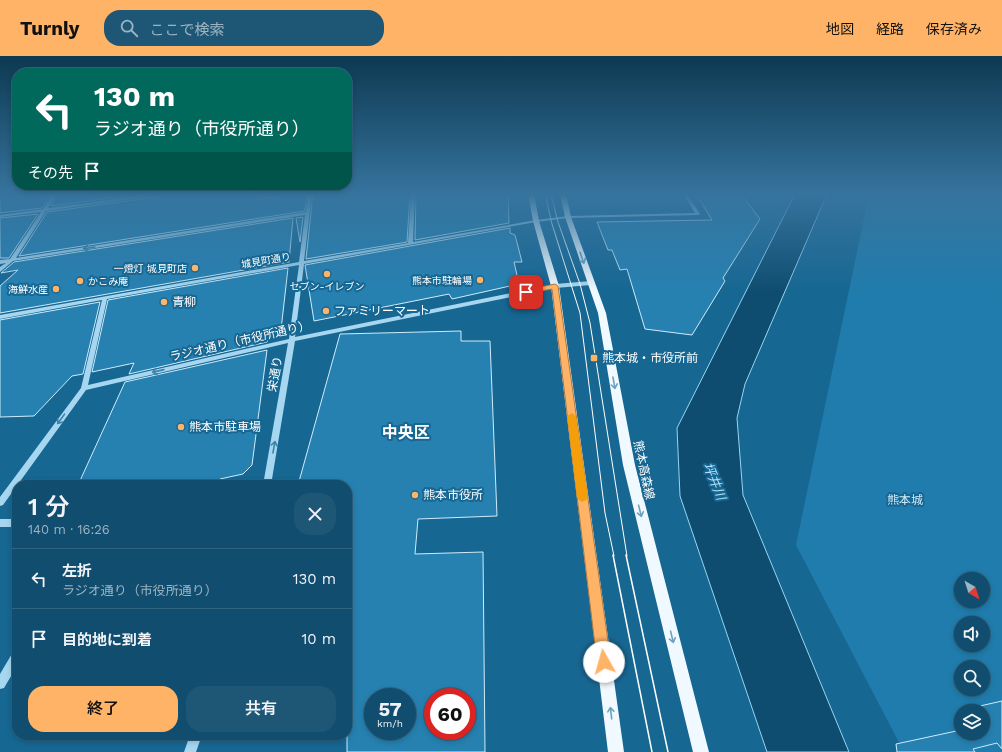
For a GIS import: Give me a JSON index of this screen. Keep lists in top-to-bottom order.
{
  "streets": {
    "main road": ["熊本高森線"],
    "street": ["城見町通り", "ラジオ通り（市役所通り）", "栄通り"]
  },
  "crossings": [
    ["城見町通り", "栄通り"],
    ["ラジオ通り（市役所通り）", "栄通り"],
    ["ラジオ通り（市役所通り）", "熊本高森線"]
  ],
  "one_way": ["ラジオ通り（市役所通り）", "栄通り"],
  "districts": ["中央区"],
  "water": ["坪井川"],
  "parks": ["熊本城"],
  "places": {
    "other": [
      "一燈灯 城見町店",
      "セブン-イレブン",
      "熊本市駐輪場",
      "かこみ庵",
      "海鮮水産",
      "青柳",
      "ファミリーマート",
      "熊本市駐車場",
      "熊本市役所"
    ],
    "transit": ["熊本城・市役所前"]
  },
  "north": "bottom right",
  "page": {
    "header": "Turnly",
    "search": "ここで検索",
    "nav": ["地図", "経路", "保存済み"],
    "turn": ["130 m", "ラジオ通り（市役所通り）"],
    "then": "その先",
    "heading": ["1 分", "140 m · 16:26"],
    "list": [
      {
        "name": "左折",
        "note": "ラジオ通り（市役所通り）",
        "value": "130 m"
      },
      {
        "name": "目的地に到着",
        "value": "10 m"
      }
    ],
    "buttons": ["終了", "共有"],
    "speed": "57 km/h",
    "limit": "60"
  }
}
